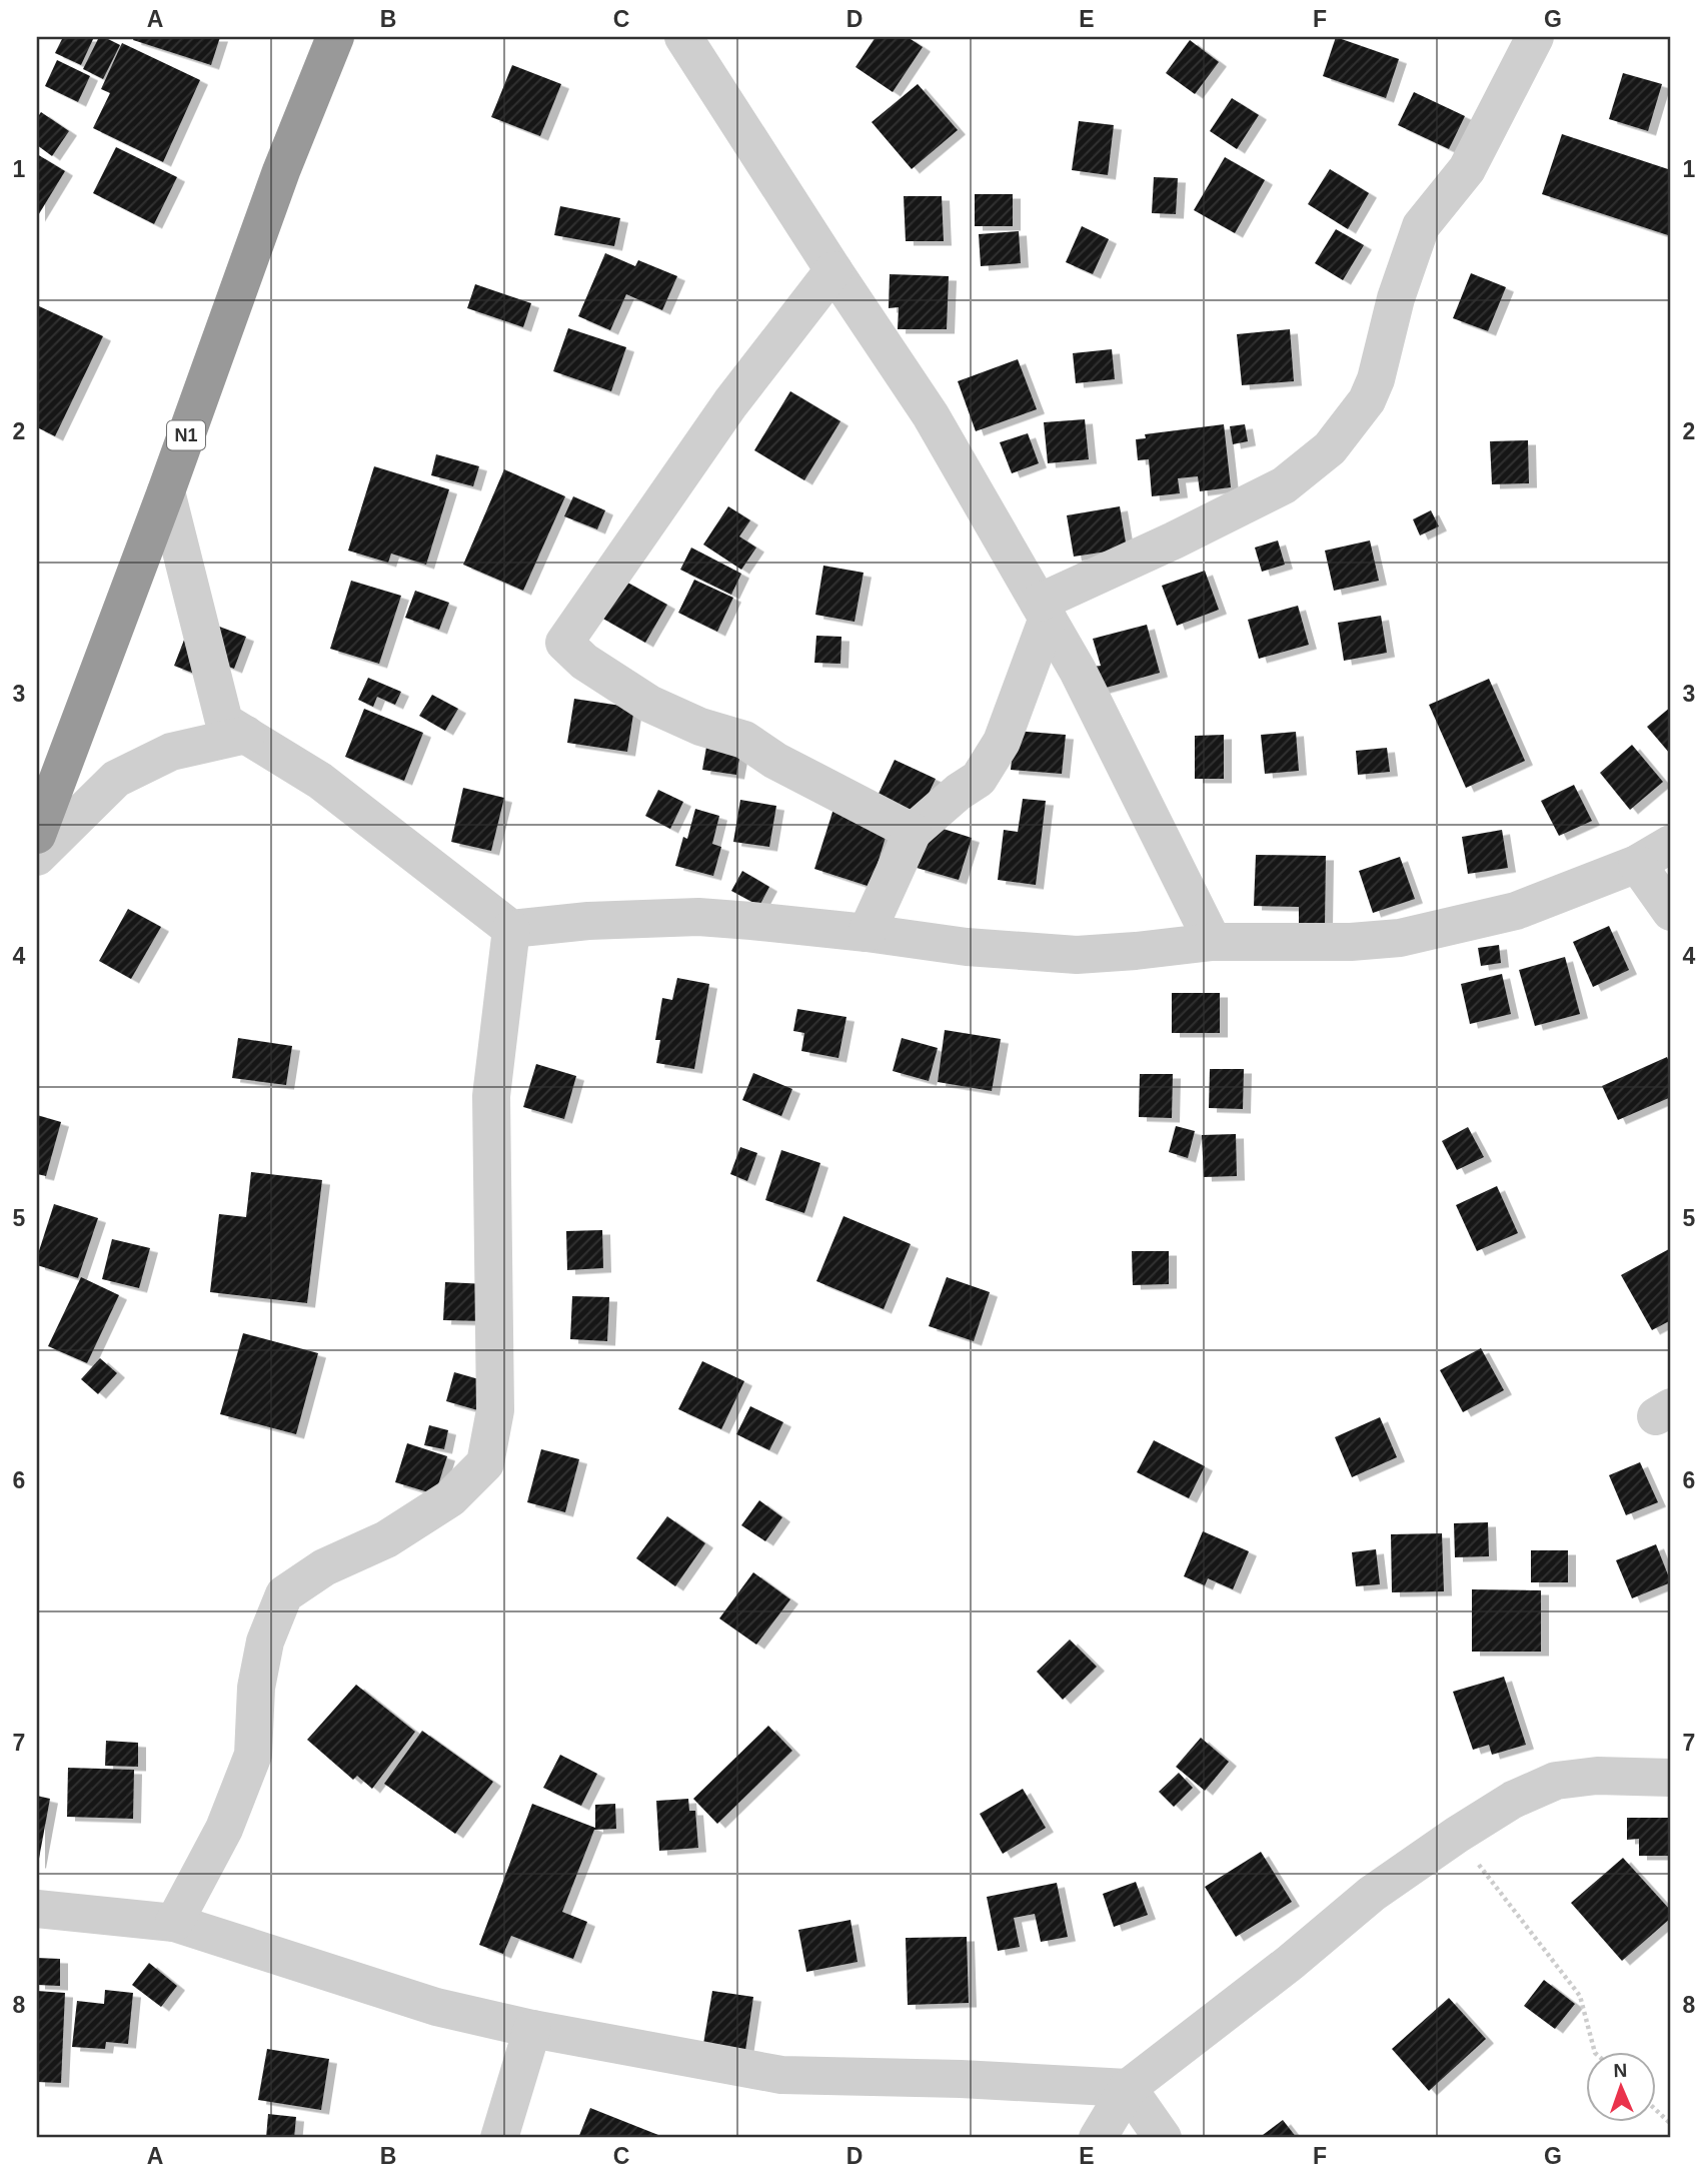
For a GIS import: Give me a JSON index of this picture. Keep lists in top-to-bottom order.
{
  "streets": {
    "highway": ["N1"]
  },
  "north": "top",
  "grid": {
    "columns": [
      "A",
      "B",
      "C",
      "D",
      "E",
      "F",
      "G"
    ],
    "rows": [
      "1",
      "2",
      "3",
      "4",
      "5",
      "6",
      "7",
      "8"
    ]
  }
}
